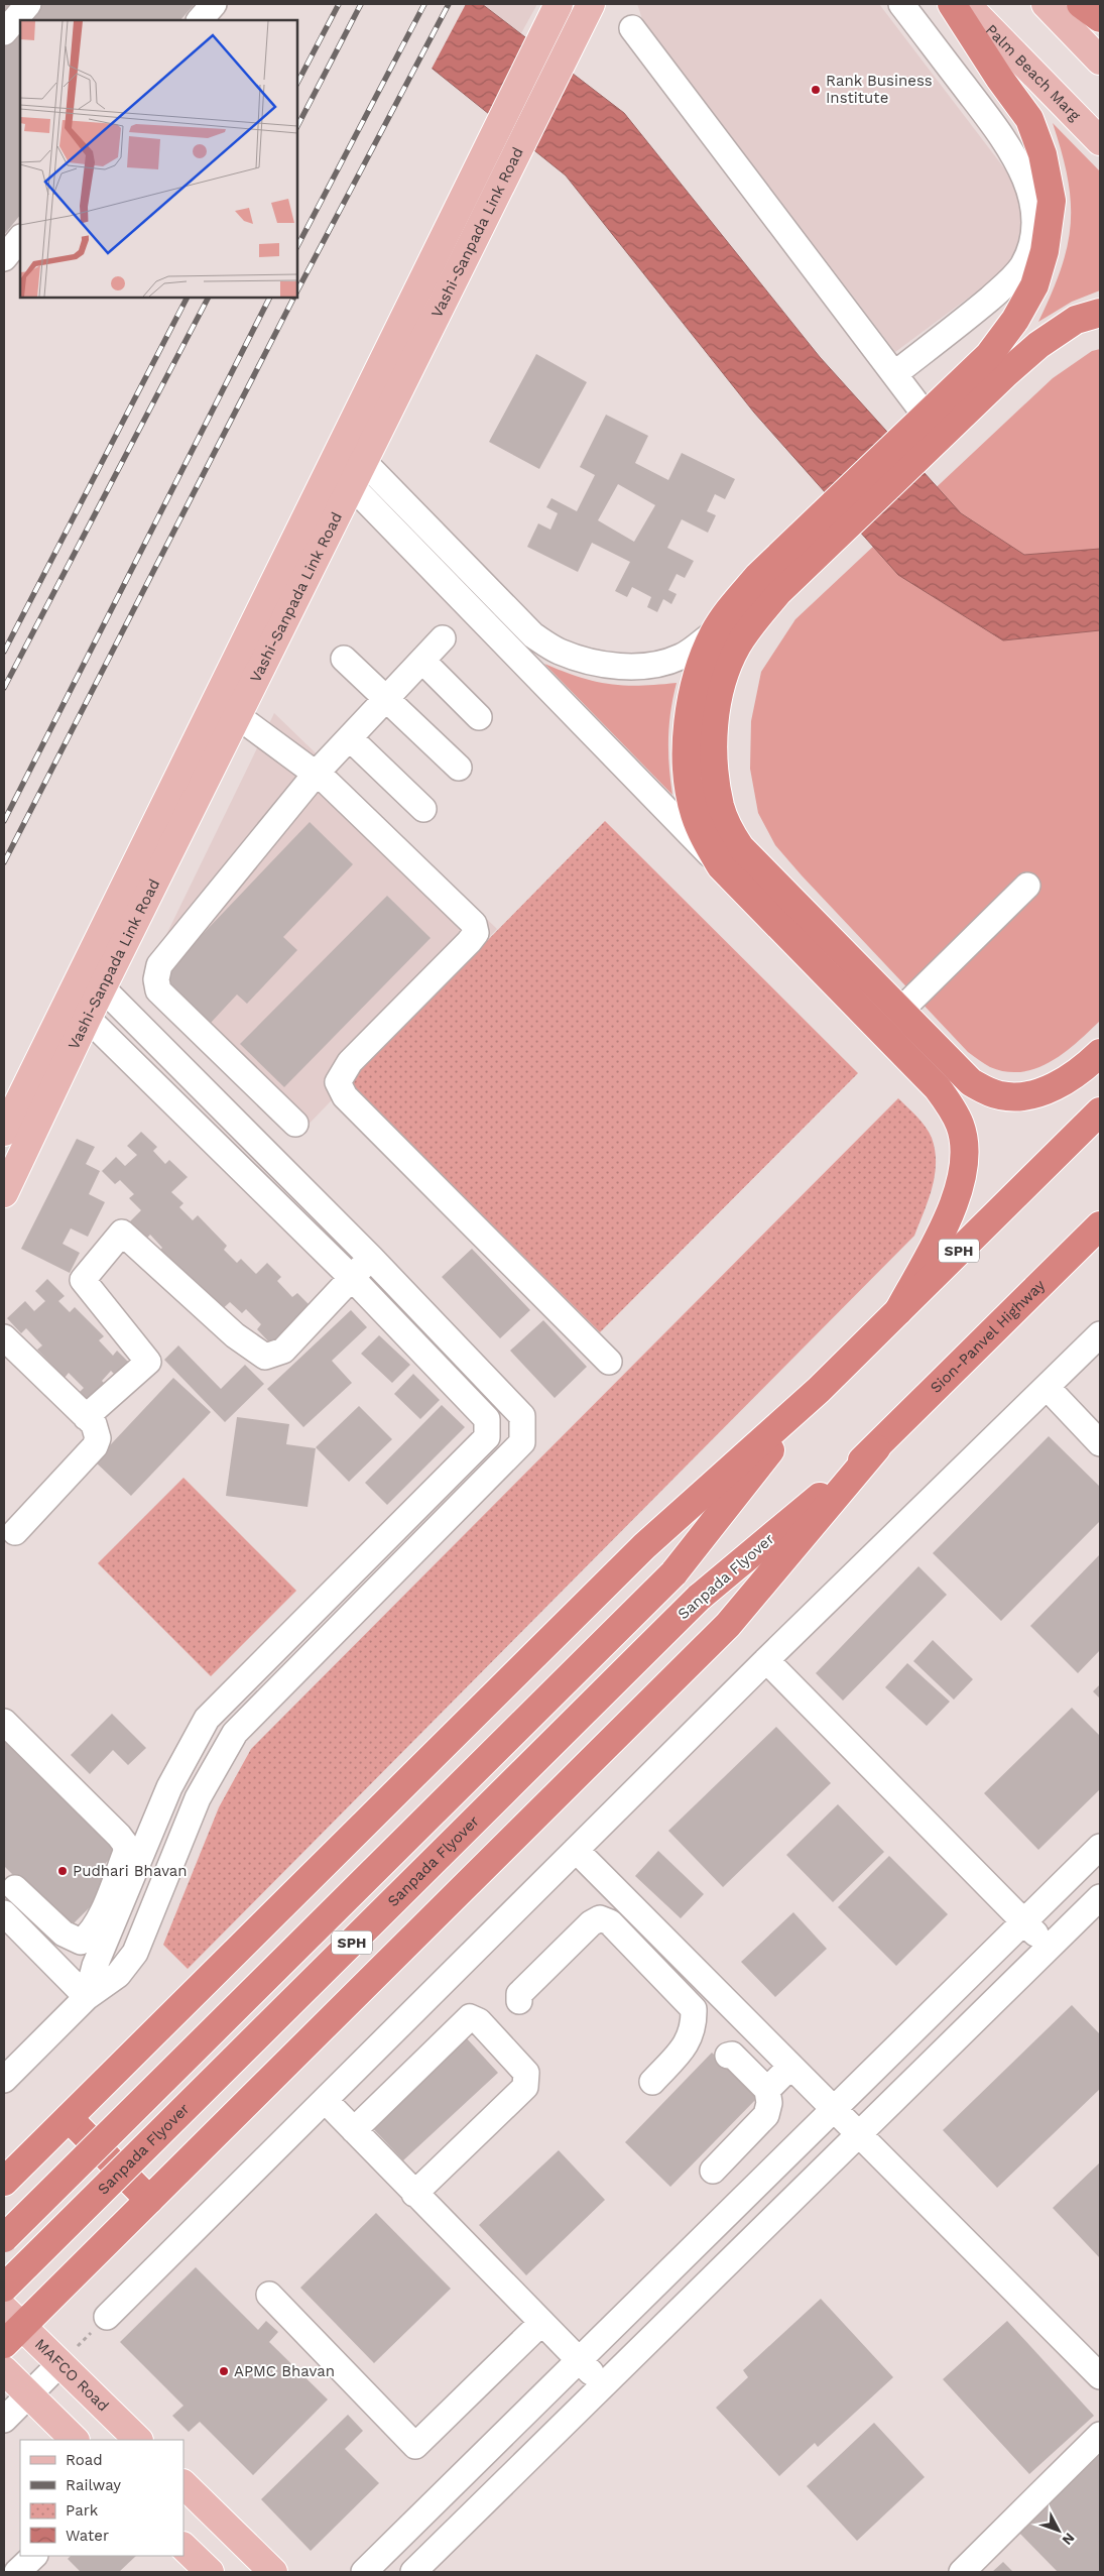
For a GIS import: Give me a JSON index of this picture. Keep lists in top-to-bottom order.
{
  "streets": {
    "highway": ["SPH", "Sion-Panvel Highway", "Sanpada Flyover"],
    "main road": ["Palm Beach Marg", "Vashi-Sanpada Link Road", "MAFCO Road"]
  },
  "crossings": [
    ["Sion-Panvel Highway", "Sanpada Flyover"]
  ],
  "places": ["Rank Business Institute", "Pudhari Bhavan", "APMC Bhavan"],
  "legend": [
    "Road",
    "Railway",
    "Park",
    "Water"
  ],
  "north": "bottom right"
}
